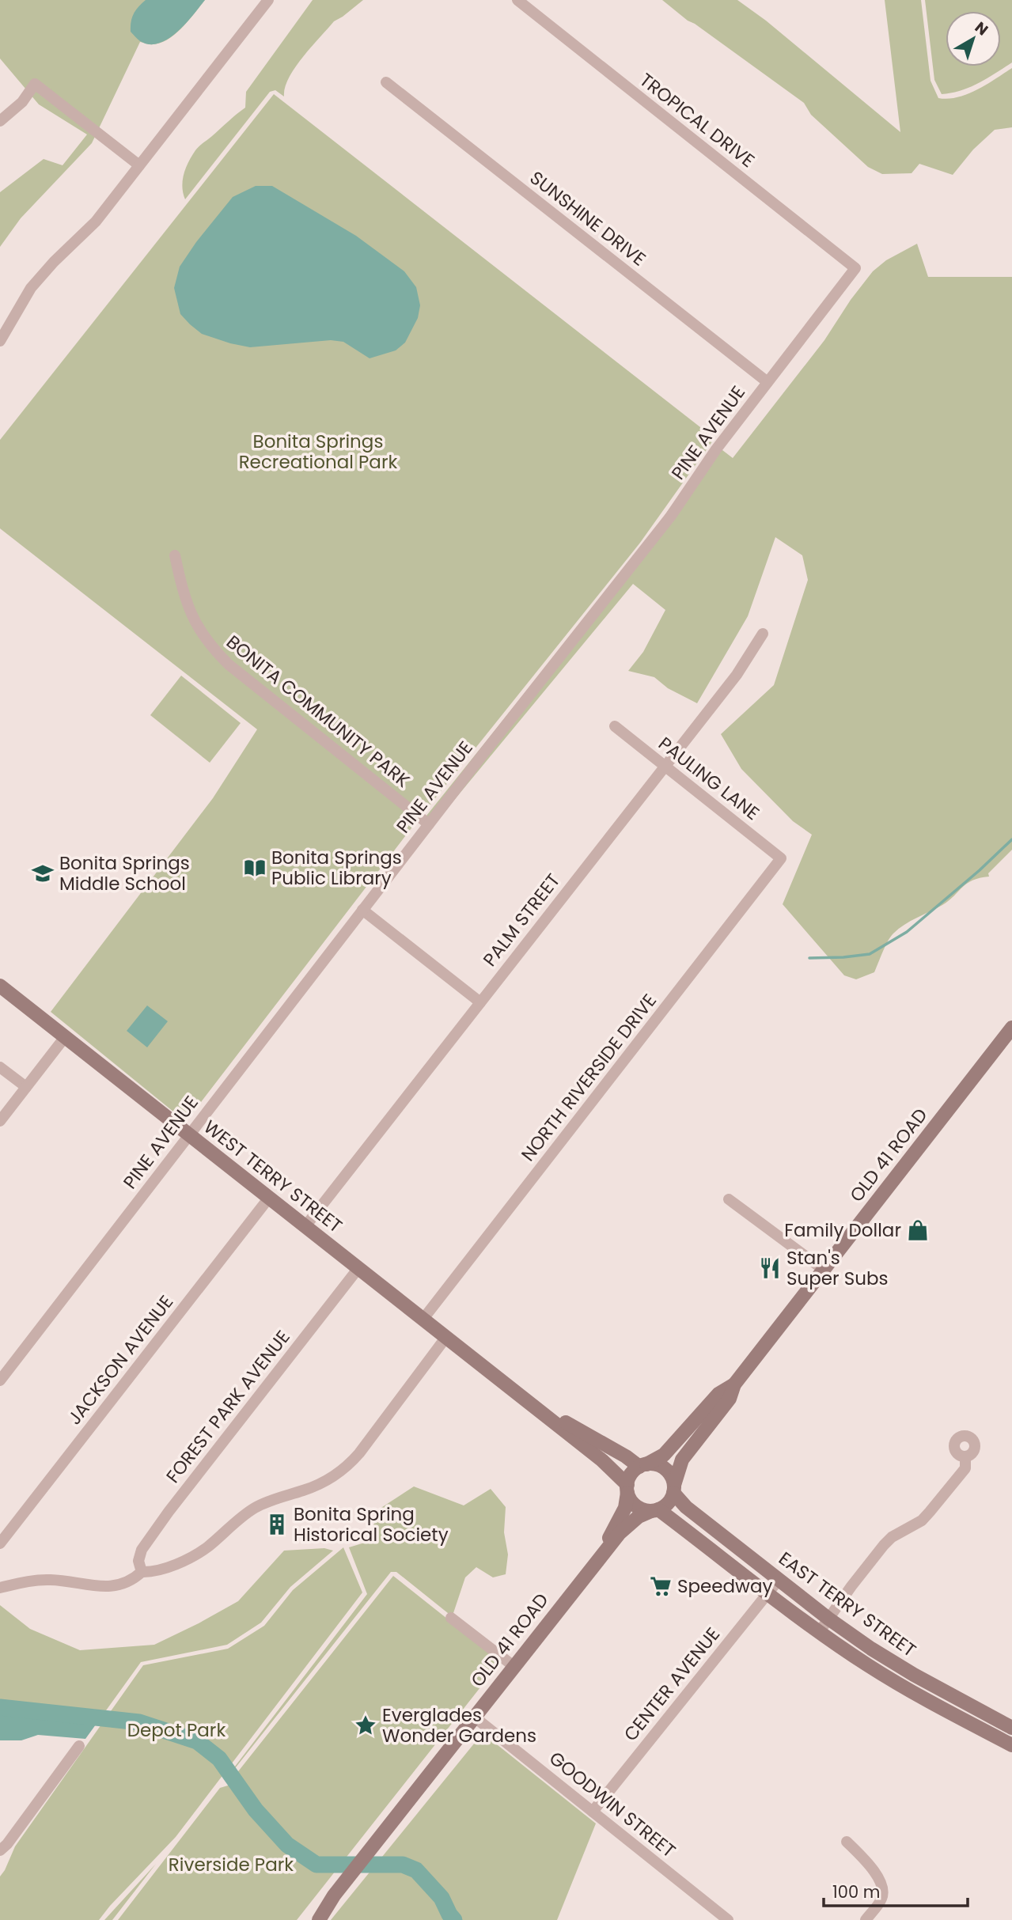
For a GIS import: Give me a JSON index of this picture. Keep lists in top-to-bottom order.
{
  "streets": {
    "street": [
      "TROPICAL DRIVE",
      "SUNSHINE DRIVE",
      "PINE AVENUE",
      "BONITA COMMUNITY PARK",
      "PAULING LANE",
      "PALM STREET",
      "NORTH RIVERSIDE DRIVE",
      "OLD 41 ROAD",
      "WEST TERRY STREET",
      "JACKSON AVENUE",
      "FOREST PARK AVENUE",
      "EAST TERRY STREET",
      "CENTER AVENUE",
      "GOODWIN STREET"
    ]
  },
  "crossings": [
    ["TROPICAL DRIVE", "PINE AVENUE"],
    ["SUNSHINE DRIVE", "PINE AVENUE"],
    ["PINE AVENUE", "BONITA COMMUNITY PARK"],
    ["PINE AVENUE", "WEST TERRY STREET"],
    ["PAULING LANE", "PALM STREET"],
    ["PAULING LANE", "NORTH RIVERSIDE DRIVE"],
    ["PALM STREET", "WEST TERRY STREET"],
    ["NORTH RIVERSIDE DRIVE", "WEST TERRY STREET"],
    ["OLD 41 ROAD", "WEST TERRY STREET"],
    ["OLD 41 ROAD", "EAST TERRY STREET"],
    ["OLD 41 ROAD", "GOODWIN STREET"],
    ["WEST TERRY STREET", "JACKSON AVENUE"],
    ["WEST TERRY STREET", "FOREST PARK AVENUE"],
    ["WEST TERRY STREET", "EAST TERRY STREET"],
    ["EAST TERRY STREET", "CENTER AVENUE"],
    ["CENTER AVENUE", "GOODWIN STREET"]
  ],
  "parks": ["Bonita Springs Recreational Park", "Depot Park", "Riverside Park"],
  "places": {
    "library": ["Bonita Springs Public Library"],
    "school or university": ["Bonita Springs Middle School"],
    "shop": ["Family Dollar"],
    "restaurant": ["Stan's Super Subs"],
    "building": ["Bonita Spring Historical Society"],
    "supermarket": ["Speedway"],
    "place": ["Everglades Wonder Gardens"]
  },
  "scale_bar": "100 m",
  "north": "top right"
}
